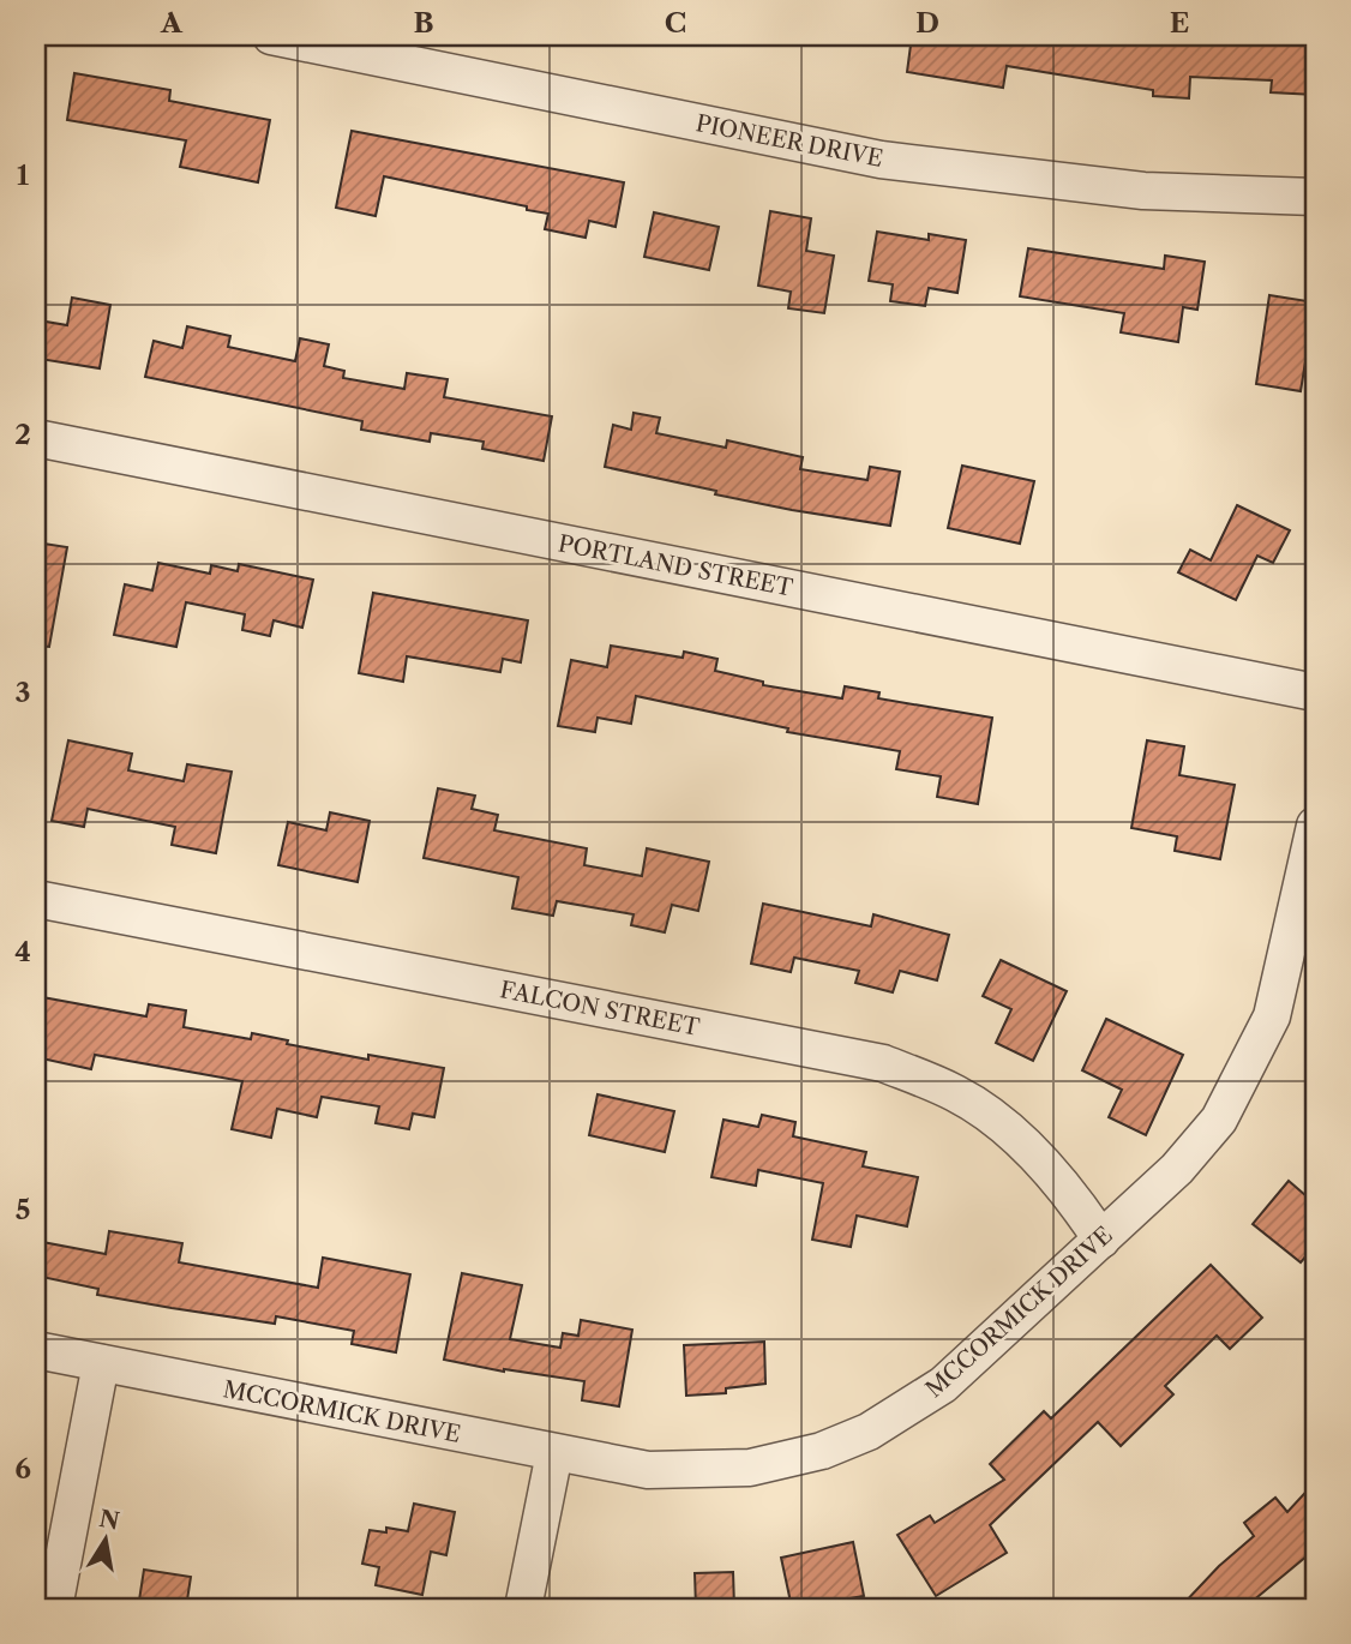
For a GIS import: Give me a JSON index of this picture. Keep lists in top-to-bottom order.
{
  "streets": {
    "street": [
      "PIONEER DRIVE",
      "PORTLAND STREET",
      "FALCON STREET",
      "MCCORMICK DRIVE"
    ]
  },
  "crossings": [
    ["FALCON STREET", "MCCORMICK DRIVE"]
  ],
  "north": "top",
  "grid": {
    "columns": [
      "A",
      "B",
      "C",
      "D",
      "E"
    ],
    "rows": [
      "1",
      "2",
      "3",
      "4",
      "5",
      "6"
    ]
  }
}
